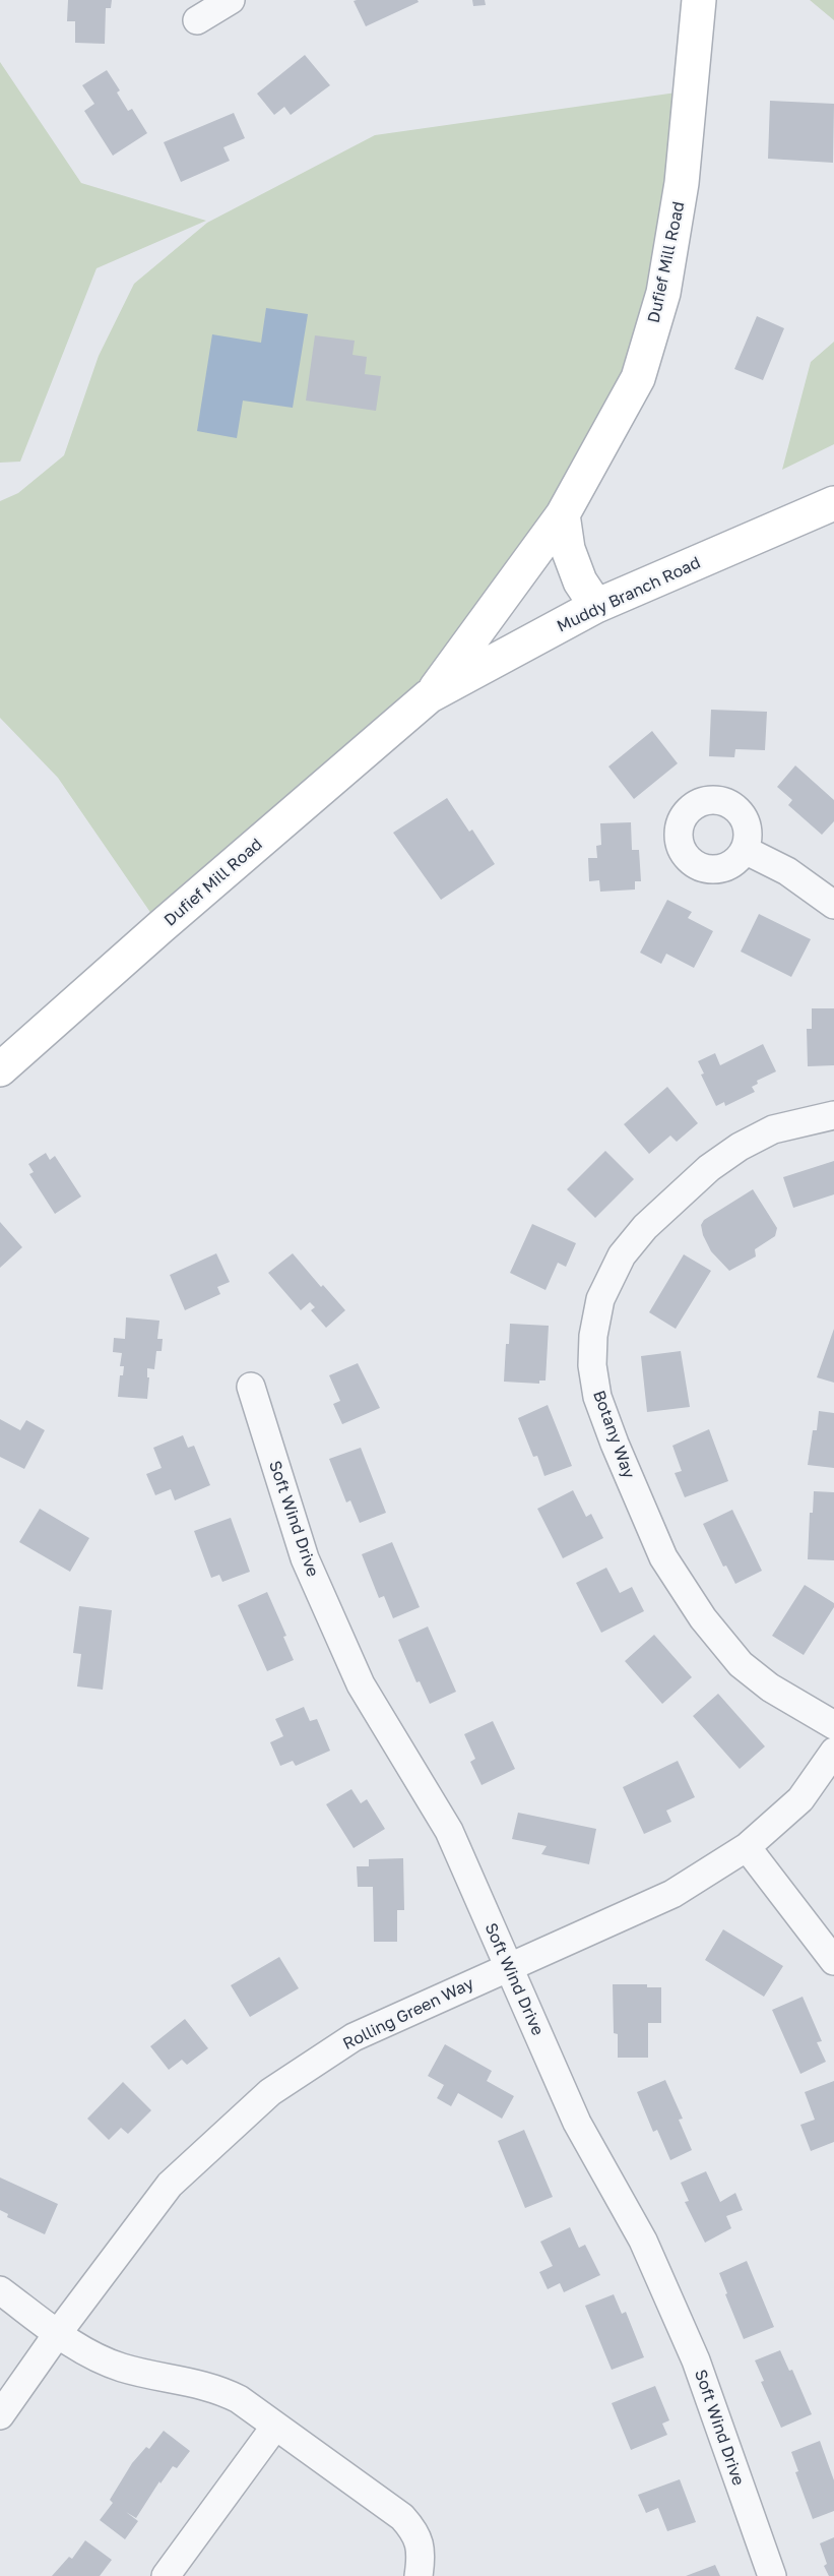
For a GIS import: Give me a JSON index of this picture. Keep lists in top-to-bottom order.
{
  "streets": {
    "main road": ["Dufief Mill Road", "Muddy Branch Road"],
    "street": ["Botany Way", "Soft Wind Drive", "Rolling Green Way"]
  },
  "crossings": [
    ["Dufief Mill Road", "Muddy Branch Road"],
    ["Soft Wind Drive", "Rolling Green Way"]
  ]
}
